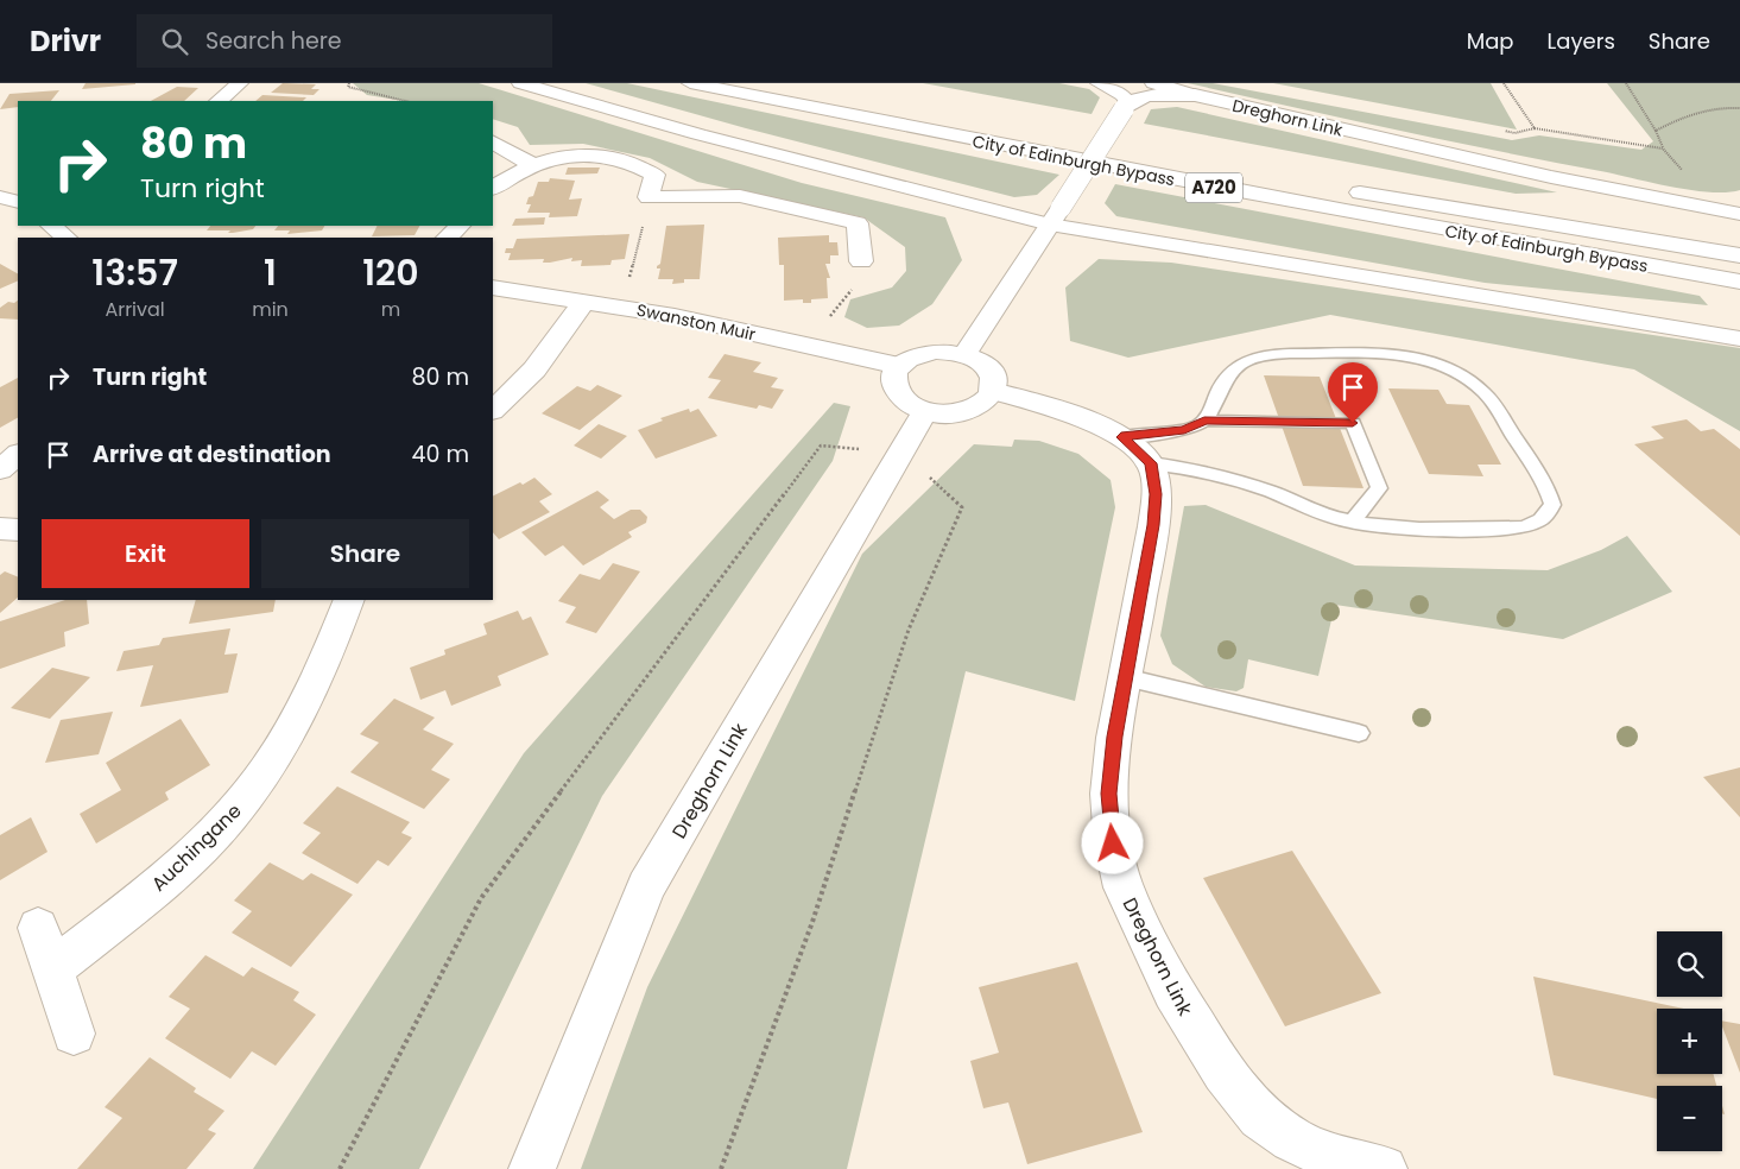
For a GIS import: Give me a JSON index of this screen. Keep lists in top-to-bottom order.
{
  "streets": {
    "main road": [
      "Dreghorn Link",
      "City of Edinburgh Bypass",
      "A720",
      "Swanston Muir",
      "Auchingane"
    ]
  },
  "crossings": [
    ["Dreghorn Link", "Swanston Muir"]
  ],
  "page": {
    "header": "Drivr",
    "search": "Search here",
    "nav": ["Map", "Layers", "Share"],
    "turn": ["80 m", "Turn right"],
    "eta": [
      "13:57",
      "Arrival",
      "1",
      "min",
      "120",
      "m"
    ],
    "list": [
      {
        "name": "Turn right",
        "value": "80 m"
      },
      {
        "name": "Arrive at destination",
        "value": "40 m"
      }
    ],
    "buttons": ["Exit", "Share"],
    "map_buttons": ["+", "−"]
  }
}
